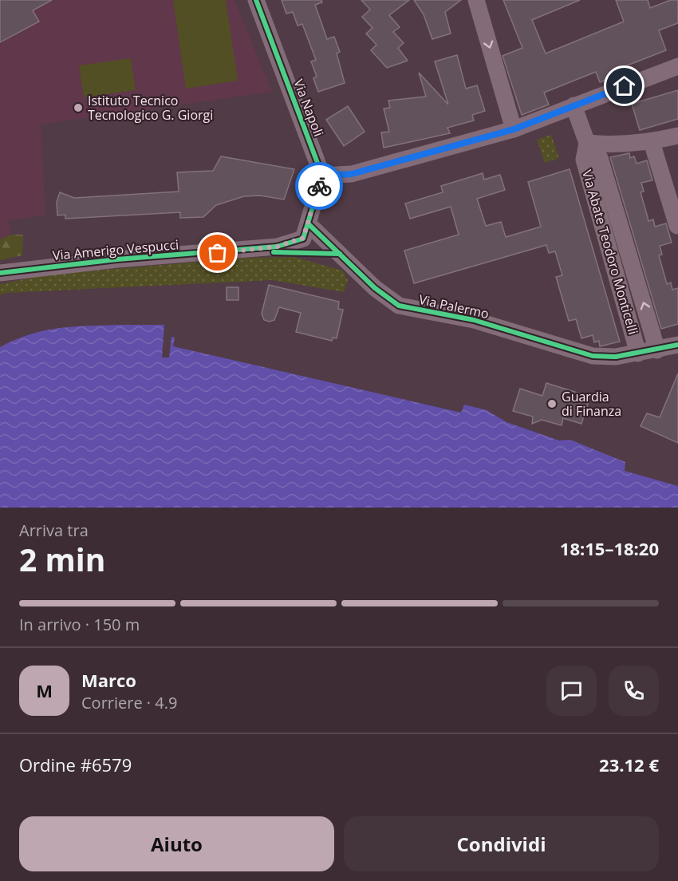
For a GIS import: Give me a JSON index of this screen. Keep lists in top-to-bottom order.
{
  "streets": {
    "street": [
      "Via Napoli",
      "Via Amerigo Vespucci",
      "Via Abate Teodoro Monticelli",
      "Via Palermo"
    ]
  },
  "crossings": [
    ["Via Amerigo Vespucci", "Via Palermo"],
    ["Via Abate Teodoro Monticelli", "Via Palermo"]
  ],
  "places": ["Istituto Tecnico Tecnologico G. Giorgi", "Guardia di Finanza"],
  "page": {
    "heading": ["2 min", "Arriva tra", "18:15–18:20"],
    "panel": [
      "Marco",
      "Corriere · 4.9",
      "Ordine #6579",
      "23.12 €"
    ],
    "bar": "In arrivo · 150 m",
    "round": "M",
    "buttons": ["Aiuto", "Condividi"]
  }
}
